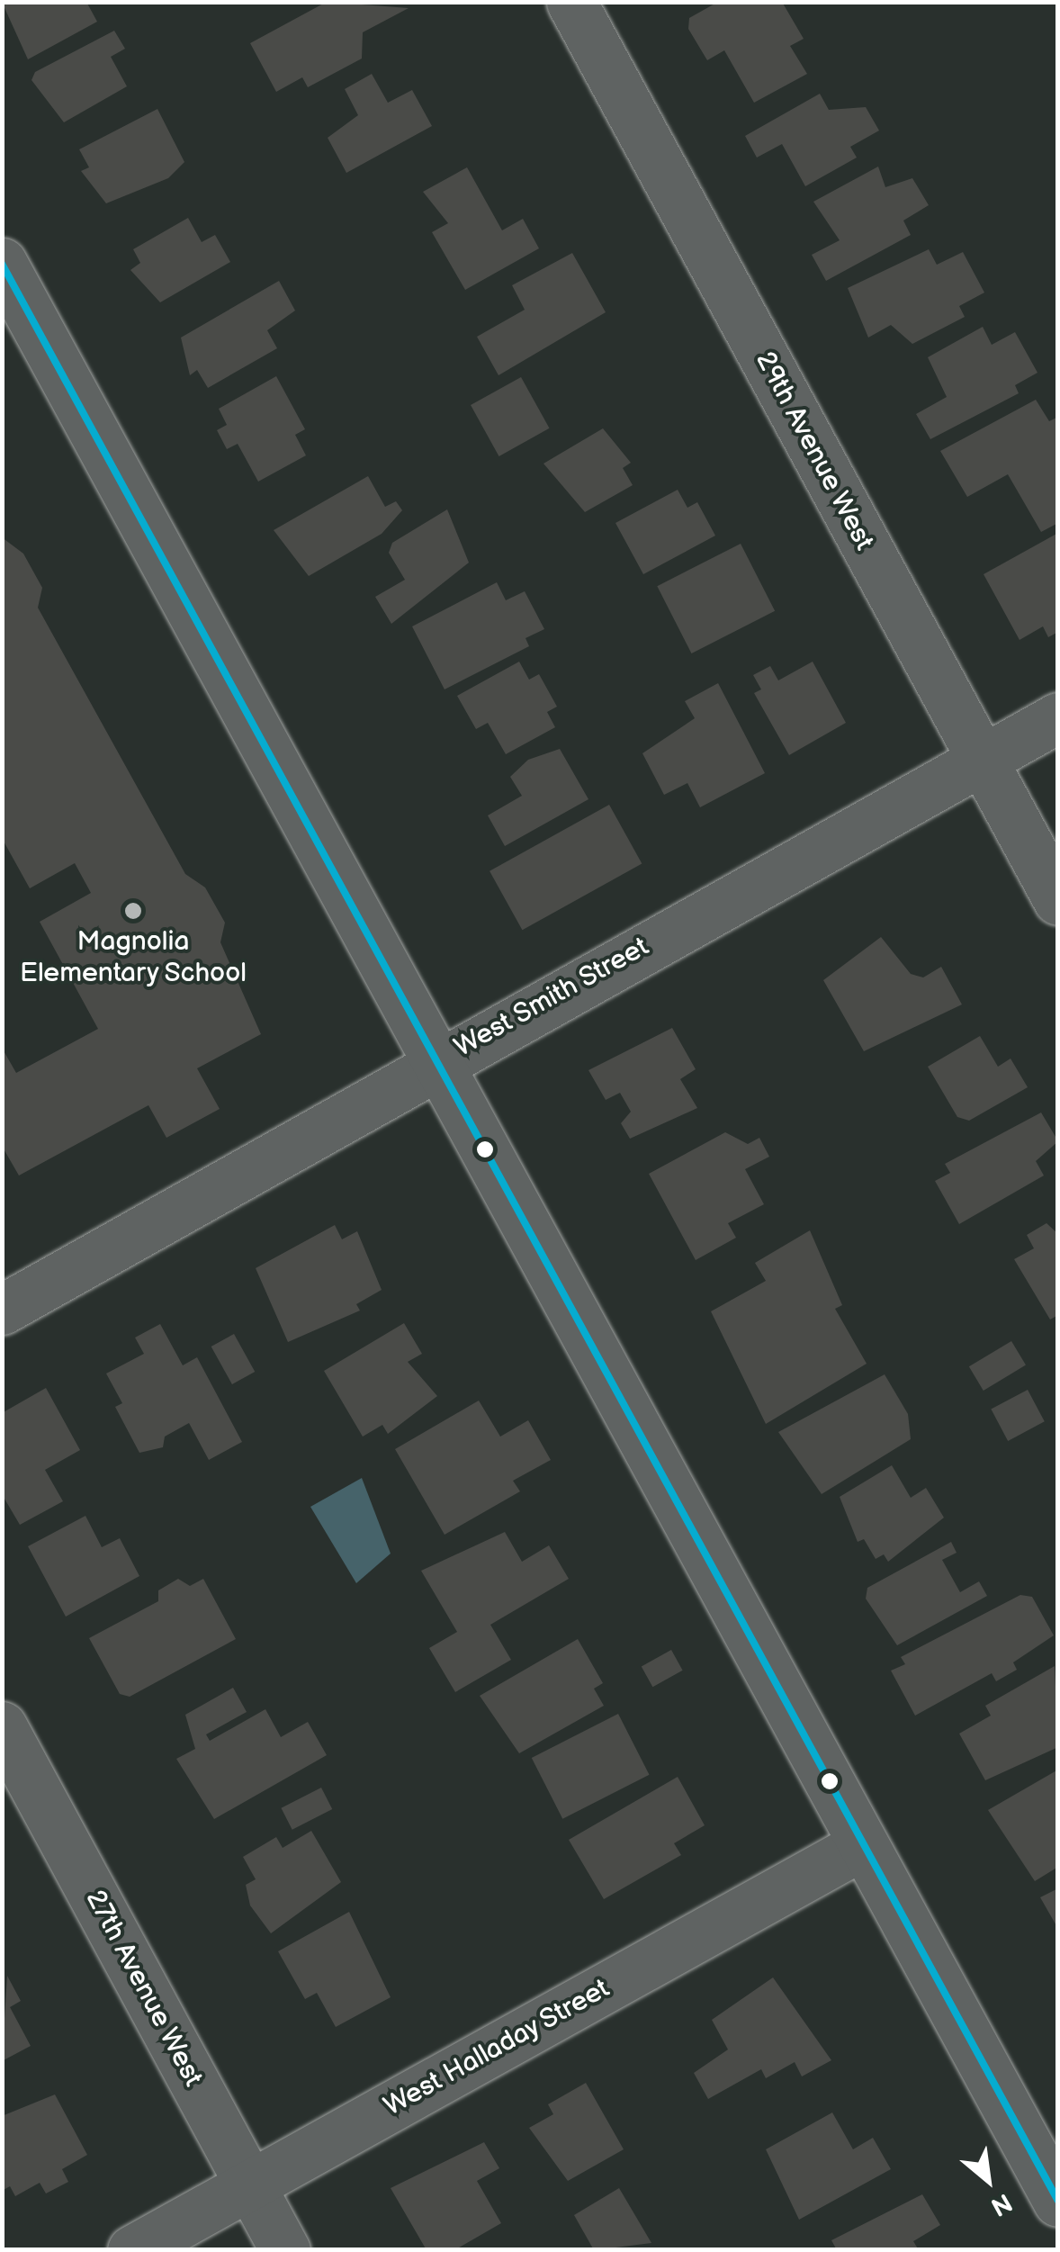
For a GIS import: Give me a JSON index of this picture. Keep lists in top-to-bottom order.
{
  "streets": {
    "street": [
      "29th Avenue West",
      "West Smith Street",
      "27th Avenue West",
      "West Halladay Street"
    ]
  },
  "crossings": [
    ["29th Avenue West", "West Smith Street"],
    ["27th Avenue West", "West Halladay Street"]
  ],
  "places": ["Magnolia Elementary School"],
  "north": "bottom right"
}
